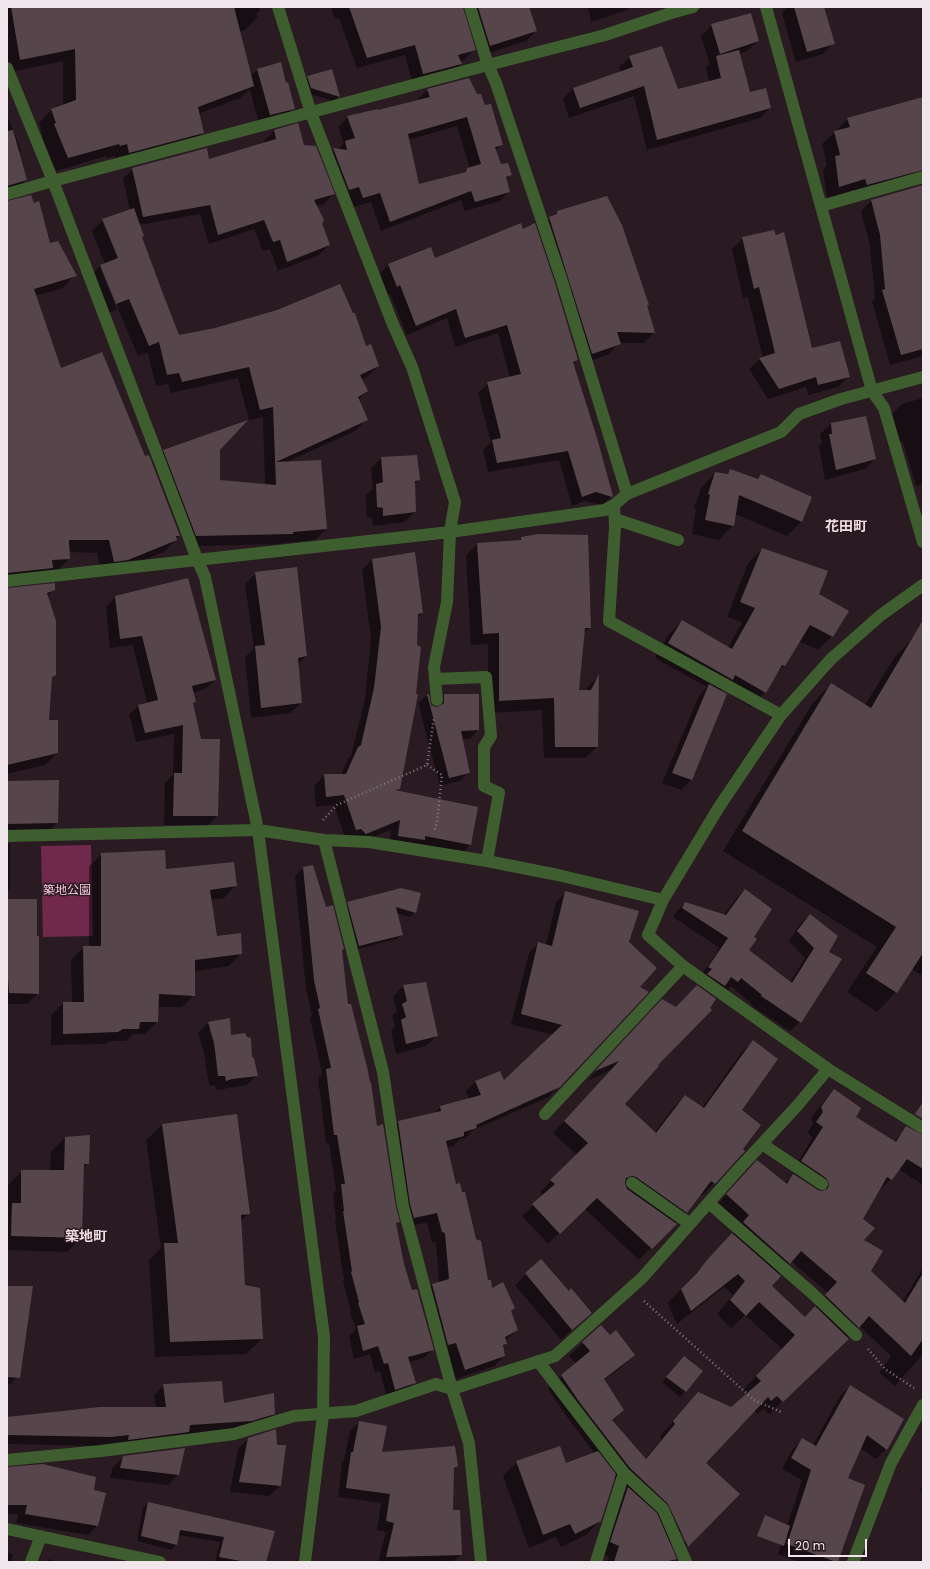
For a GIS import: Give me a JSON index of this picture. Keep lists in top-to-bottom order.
{
  "districts": ["花田町", "築地町"],
  "parks": ["築地公園"],
  "scale_bar": "20 m"
}
